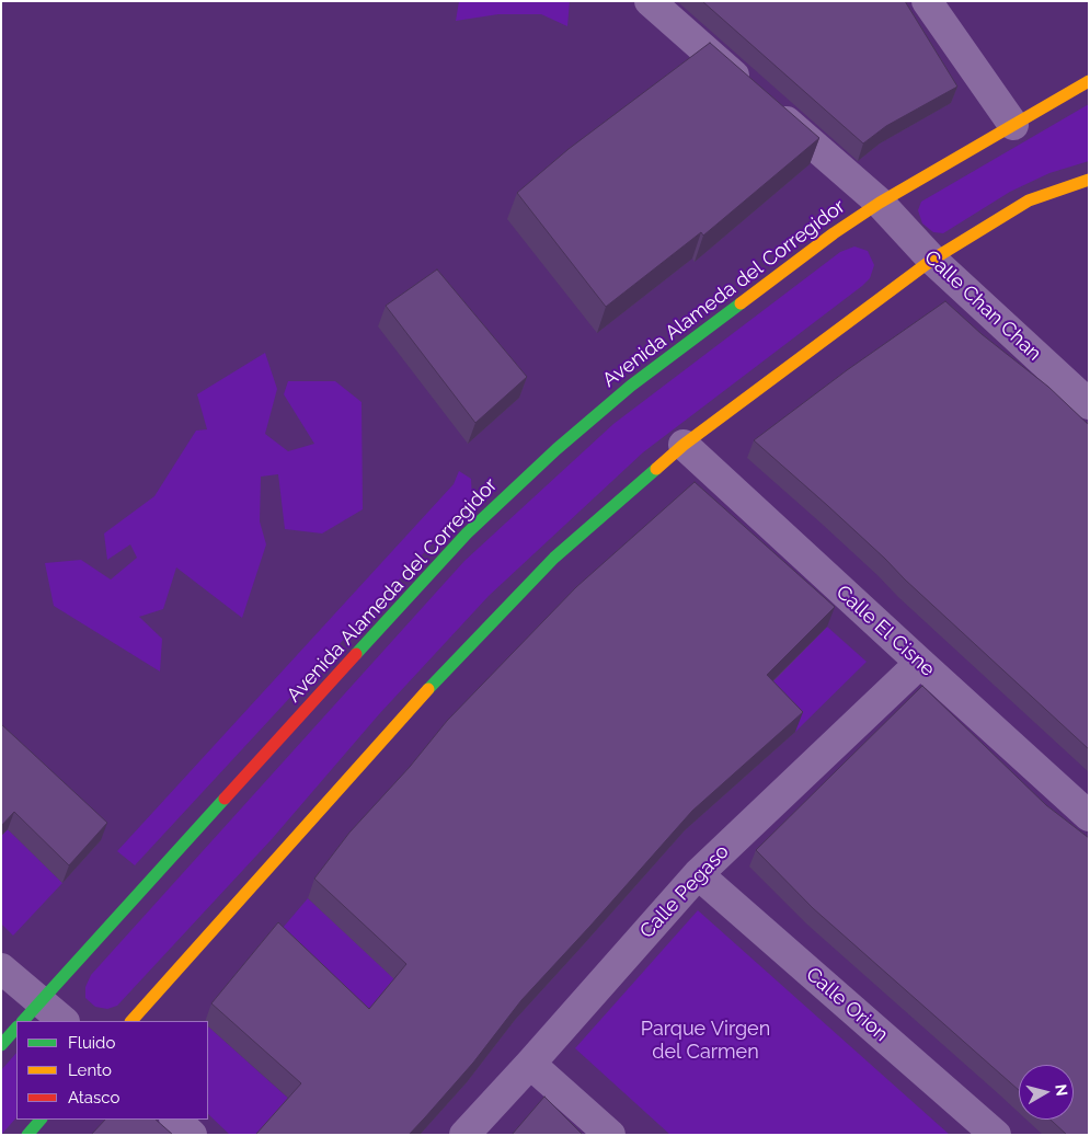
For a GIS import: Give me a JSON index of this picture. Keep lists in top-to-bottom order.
{
  "streets": {
    "main road": ["Avenida Alameda del Corregidor"],
    "street": [
      "Calle Chan Chan",
      "Calle El Cisne",
      "Calle Pegaso",
      "Calle Orion"
    ]
  },
  "crossings": [
    ["Avenida Alameda del Corregidor", "Calle Chan Chan"],
    ["Calle El Cisne", "Calle Pegaso"],
    ["Calle Pegaso", "Calle Orion"]
  ],
  "parks": ["Parque Virgen del Carmen"],
  "legend": ["Fluido", "Lento", "Atasco"],
  "north": "right"
}
